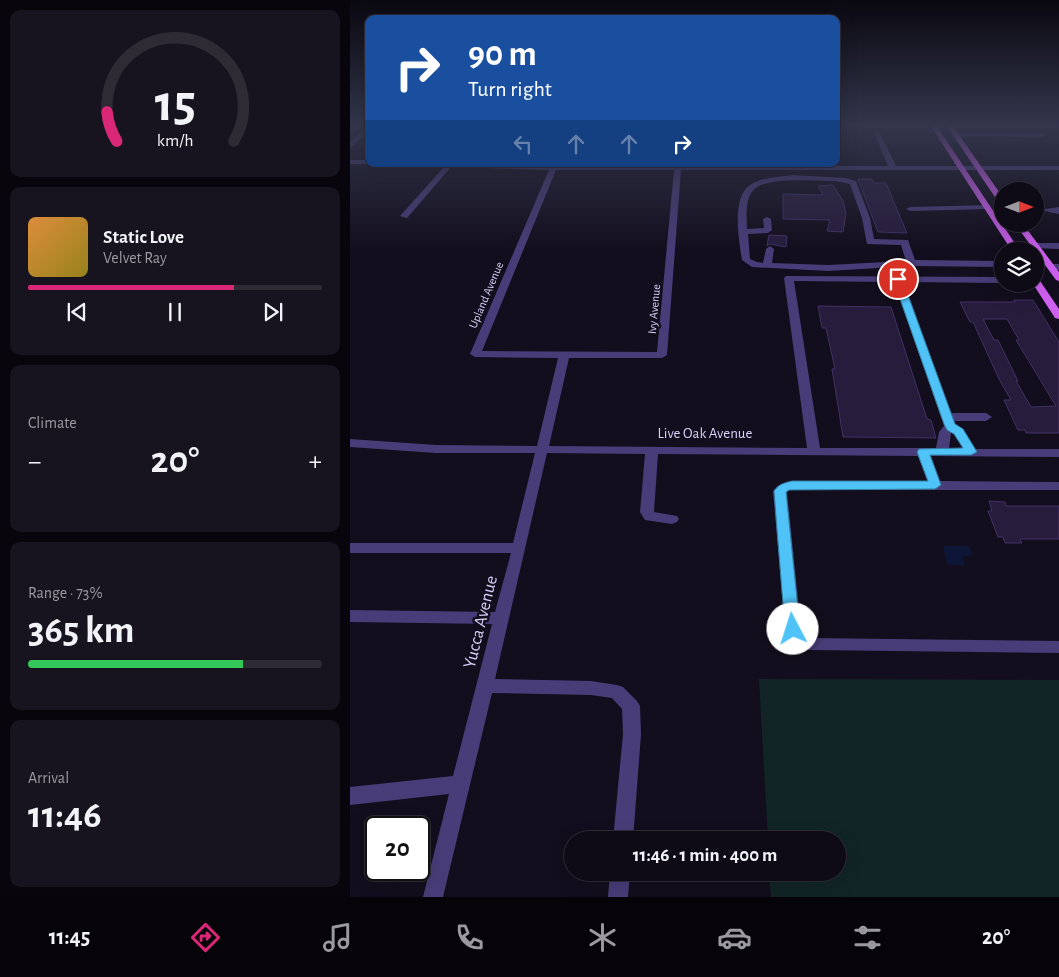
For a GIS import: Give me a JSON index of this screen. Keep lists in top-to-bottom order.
{
  "streets": {
    "street": [
      "Upland Avenue",
      "Ivy Avenue",
      "Live Oak Avenue",
      "Yucca Avenue"
    ]
  },
  "crossings": [
    ["Upland Avenue", "Ivy Avenue"],
    ["Upland Avenue", "Yucca Avenue"],
    ["Ivy Avenue", "Yucca Avenue"],
    ["Live Oak Avenue", "Yucca Avenue"]
  ],
  "north": "right",
  "page": {
    "turn": ["90 m", "Turn right"],
    "song": ["Static Love", "Velvet Ray"],
    "tile": [
      "Climate",
      ["Range · 73%", "365 km"],
      ["Arrival", "11:46"]
    ],
    "heat": ["−", "20°", "+"],
    "limit": "20",
    "trip": "11:46 · 1 min · 400 m",
    "tabs": ["11:45", "20°"],
    "gauge": ["15", "km/h"]
  }
}
